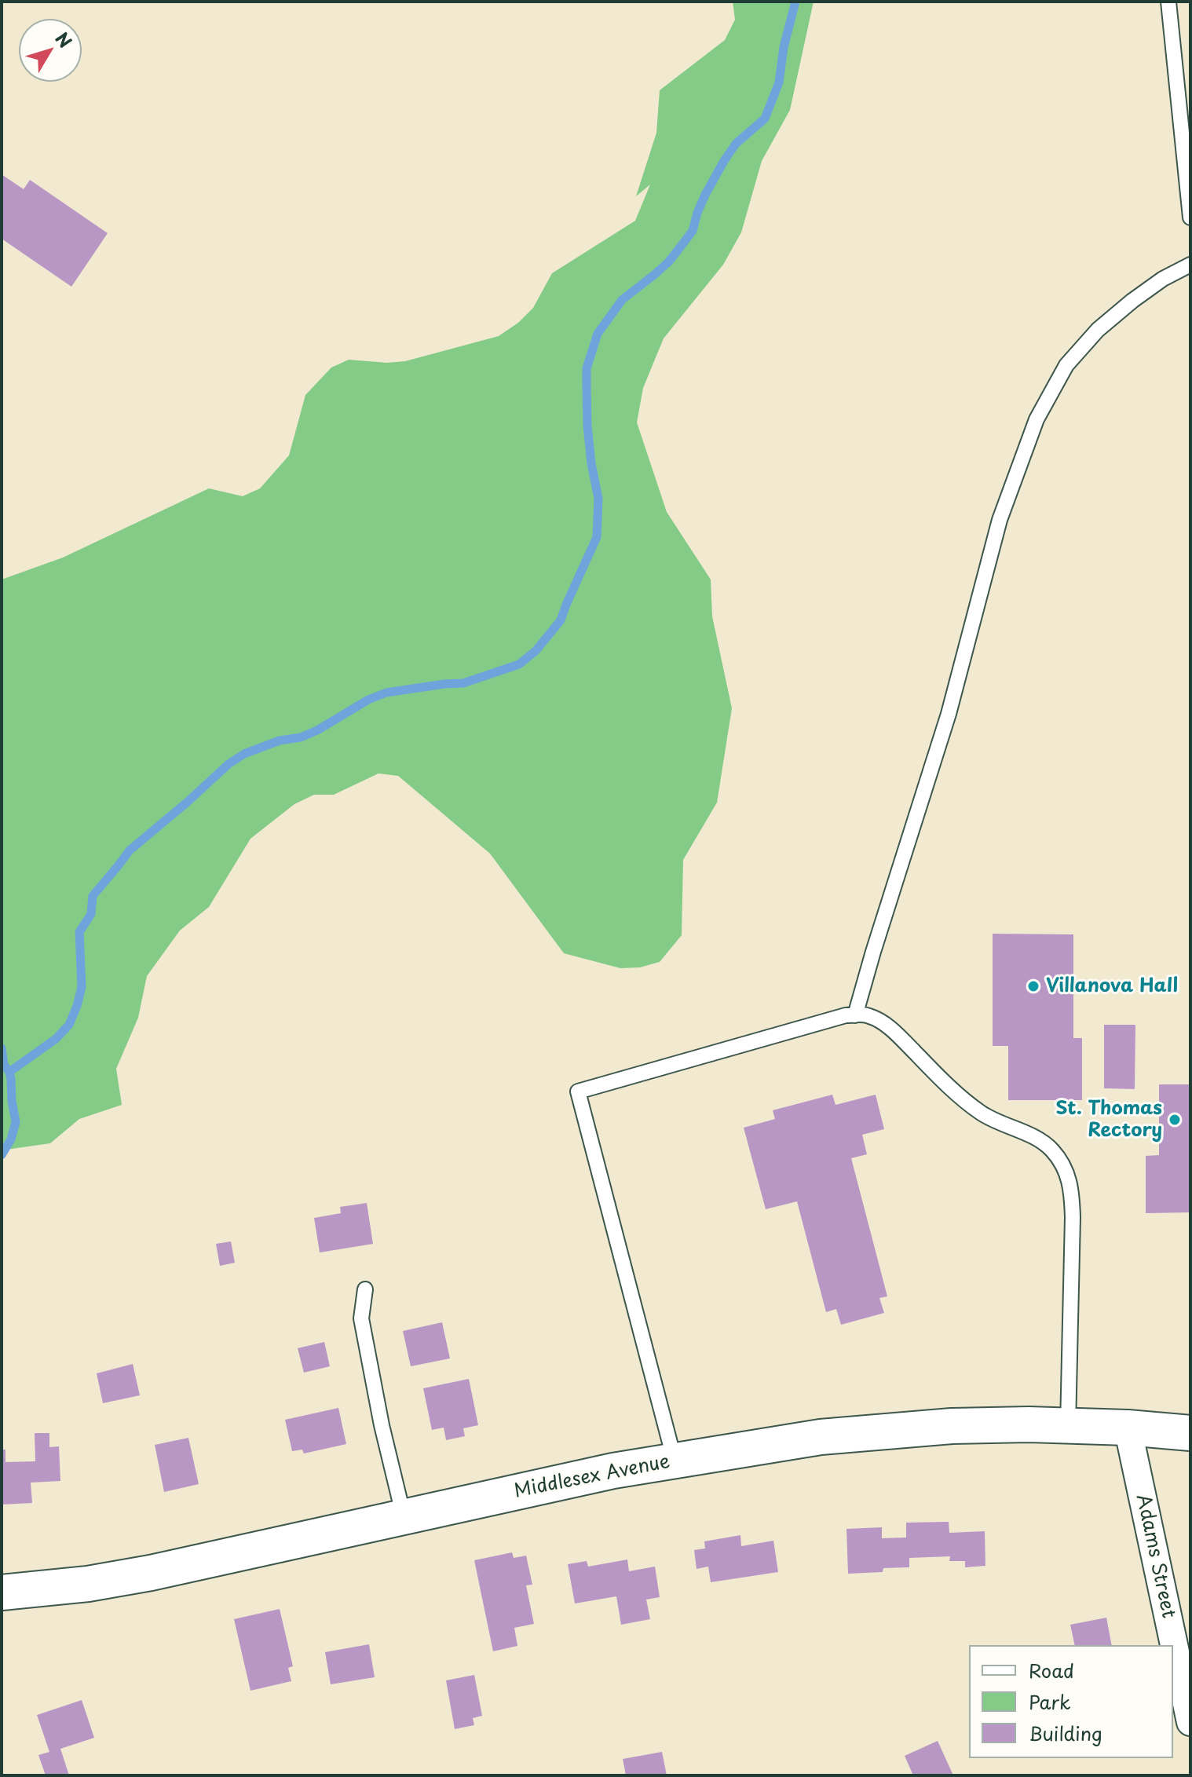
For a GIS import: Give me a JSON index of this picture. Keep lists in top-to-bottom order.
{
  "streets": {
    "street": ["Middlesex Avenue", "Adams Street"]
  },
  "crossings": [
    ["Middlesex Avenue", "Adams Street"]
  ],
  "places": ["Villanova Hall", "St. Thomas Rectory"],
  "legend": ["Road", "Park", "Building"],
  "north": "top right"
}
